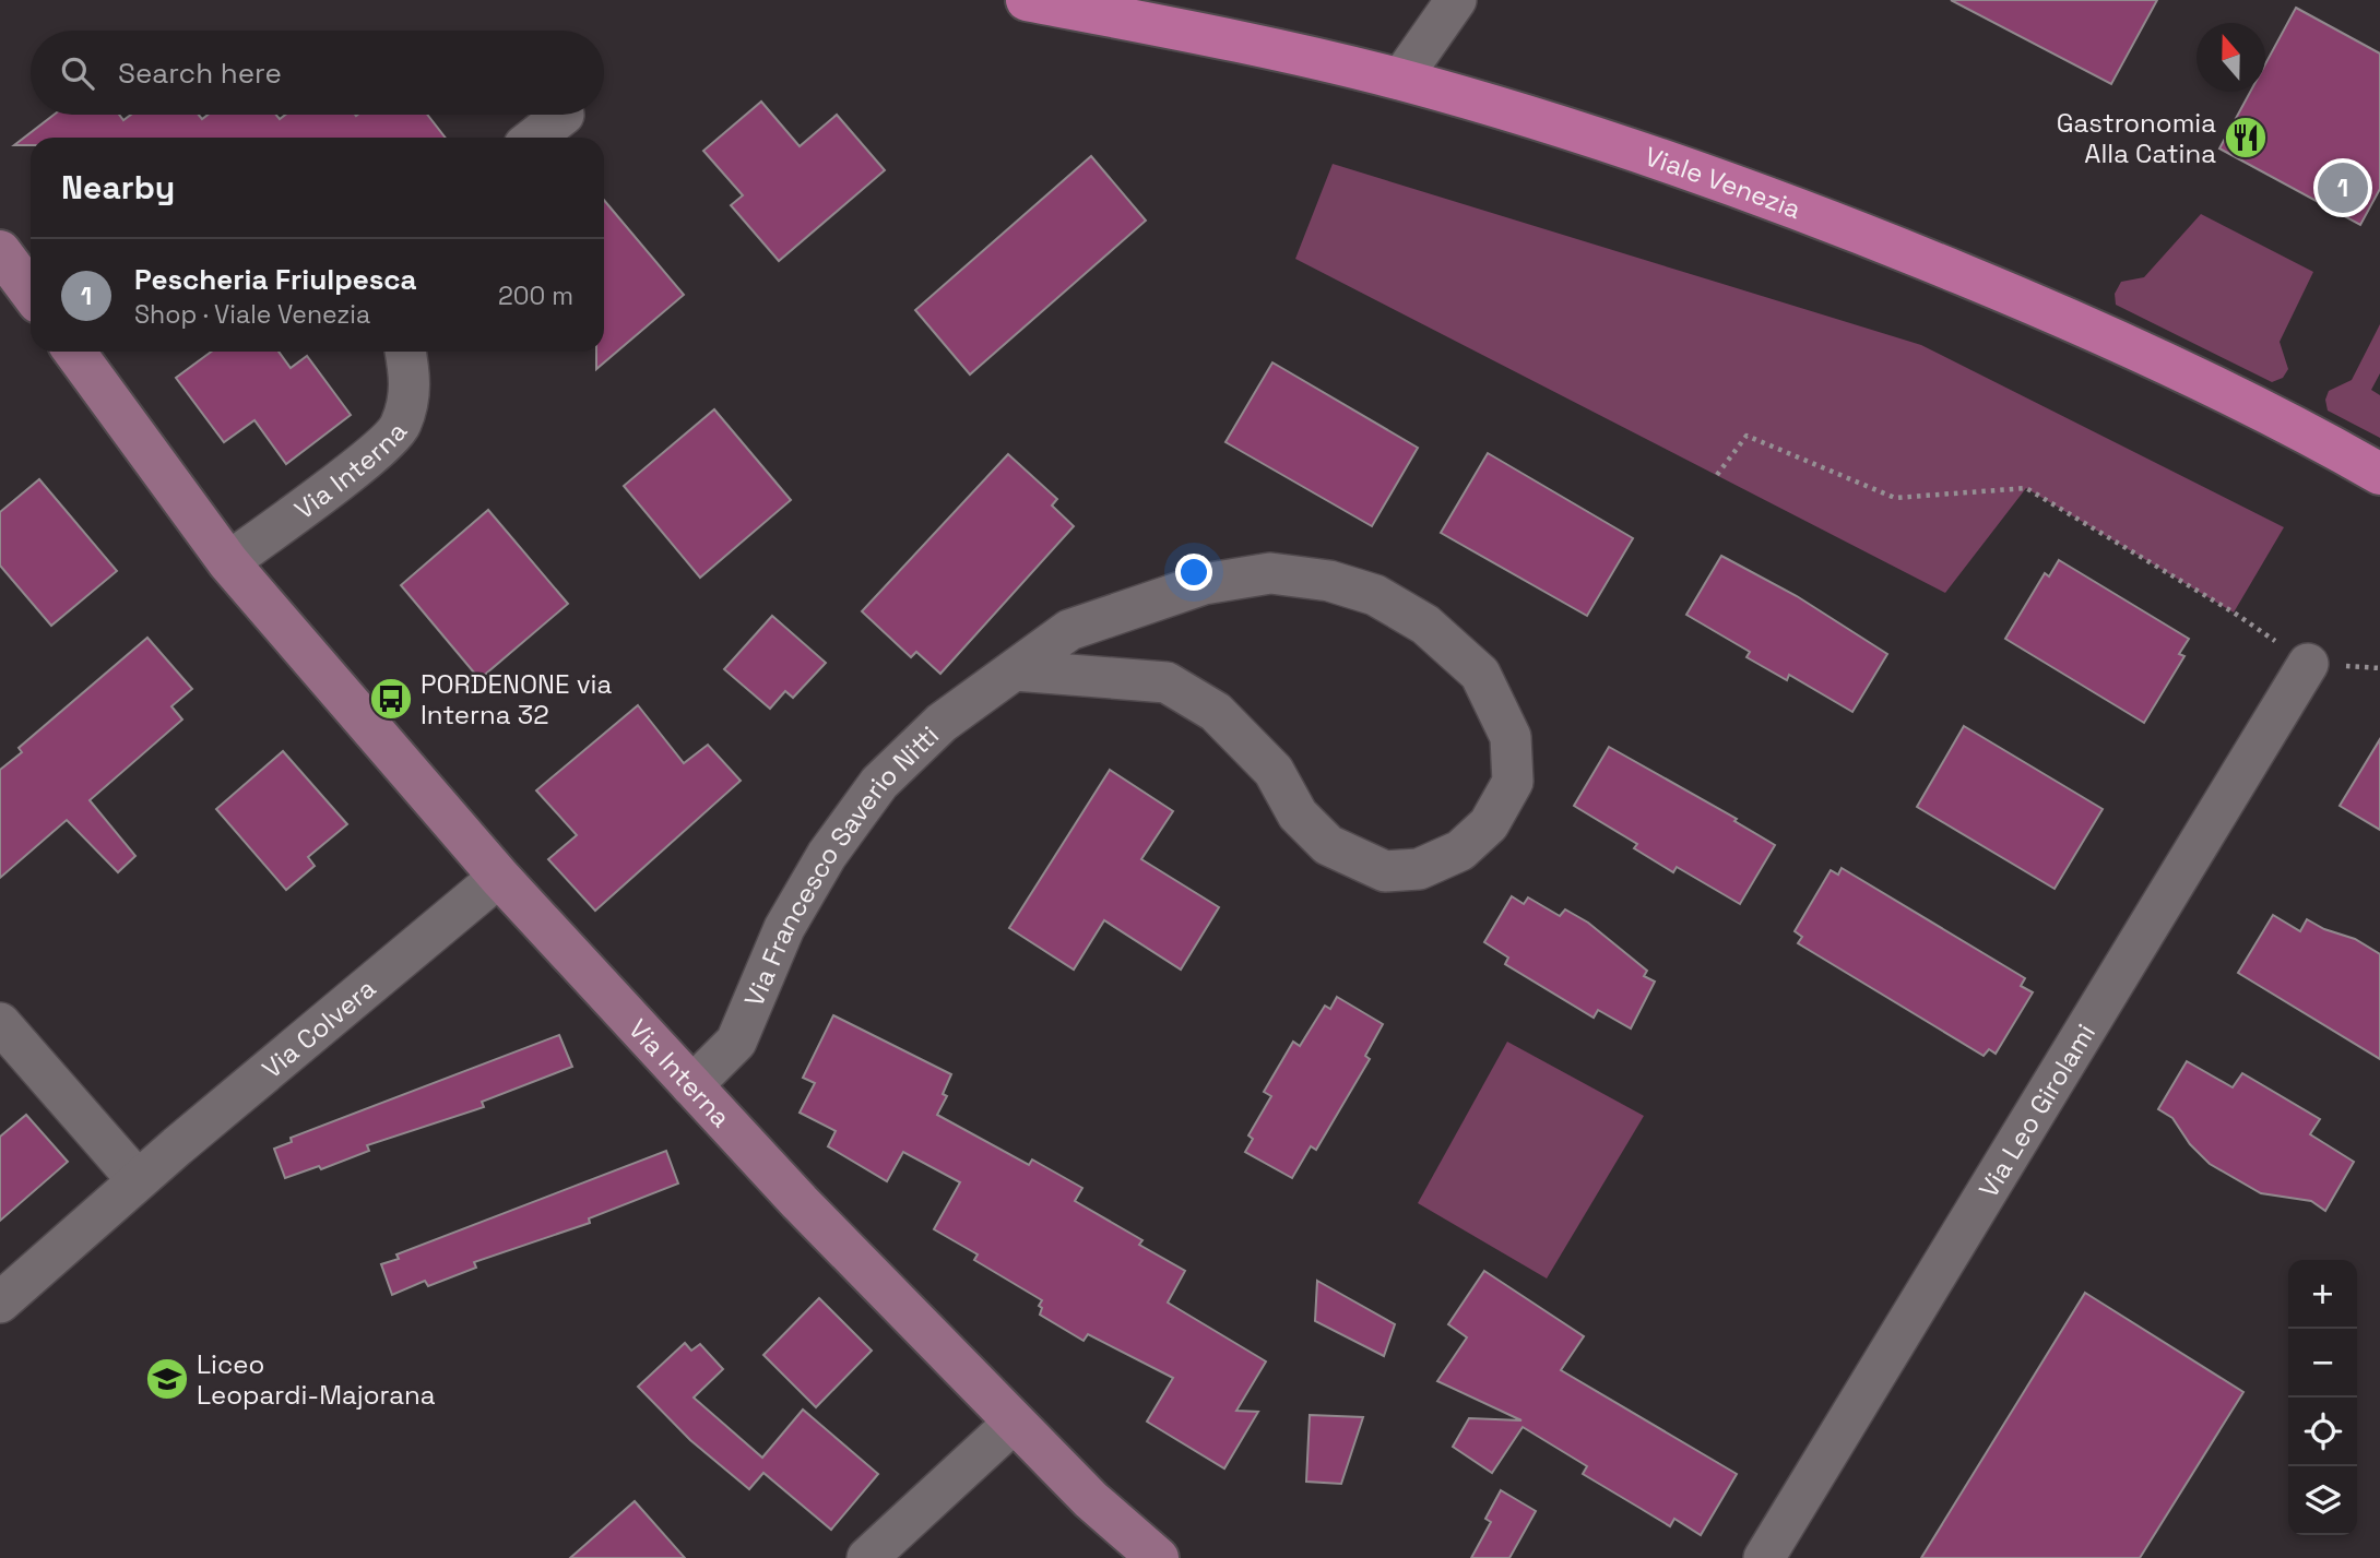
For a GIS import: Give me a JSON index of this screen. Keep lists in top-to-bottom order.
{
  "streets": {
    "main road": ["Viale Venezia"],
    "street": [
      "Via Interna",
      "Via Francesco Saverio Nitti",
      "Via Colvera",
      "Via Leo Girolami"
    ]
  },
  "crossings": [
    ["Via Interna", "Via Francesco Saverio Nitti"],
    ["Via Interna", "Via Colvera"]
  ],
  "places": {
    "restaurant": ["Gastronomia Alla Catina"],
    "bus stop": ["PORDENONE via Interna 32"],
    "school or university": ["Liceo Leopardi-Majorana"]
  },
  "north": "top",
  "page": {
    "search": "Search here",
    "heading": "Nearby",
    "pins": "1",
    "list": [
      {
        "mark": "1",
        "name": "Pescheria Friulpesca",
        "note": "Shop · Viale Venezia",
        "value": "200 m"
      }
    ],
    "map_buttons": ["+", "−"]
  }
}
